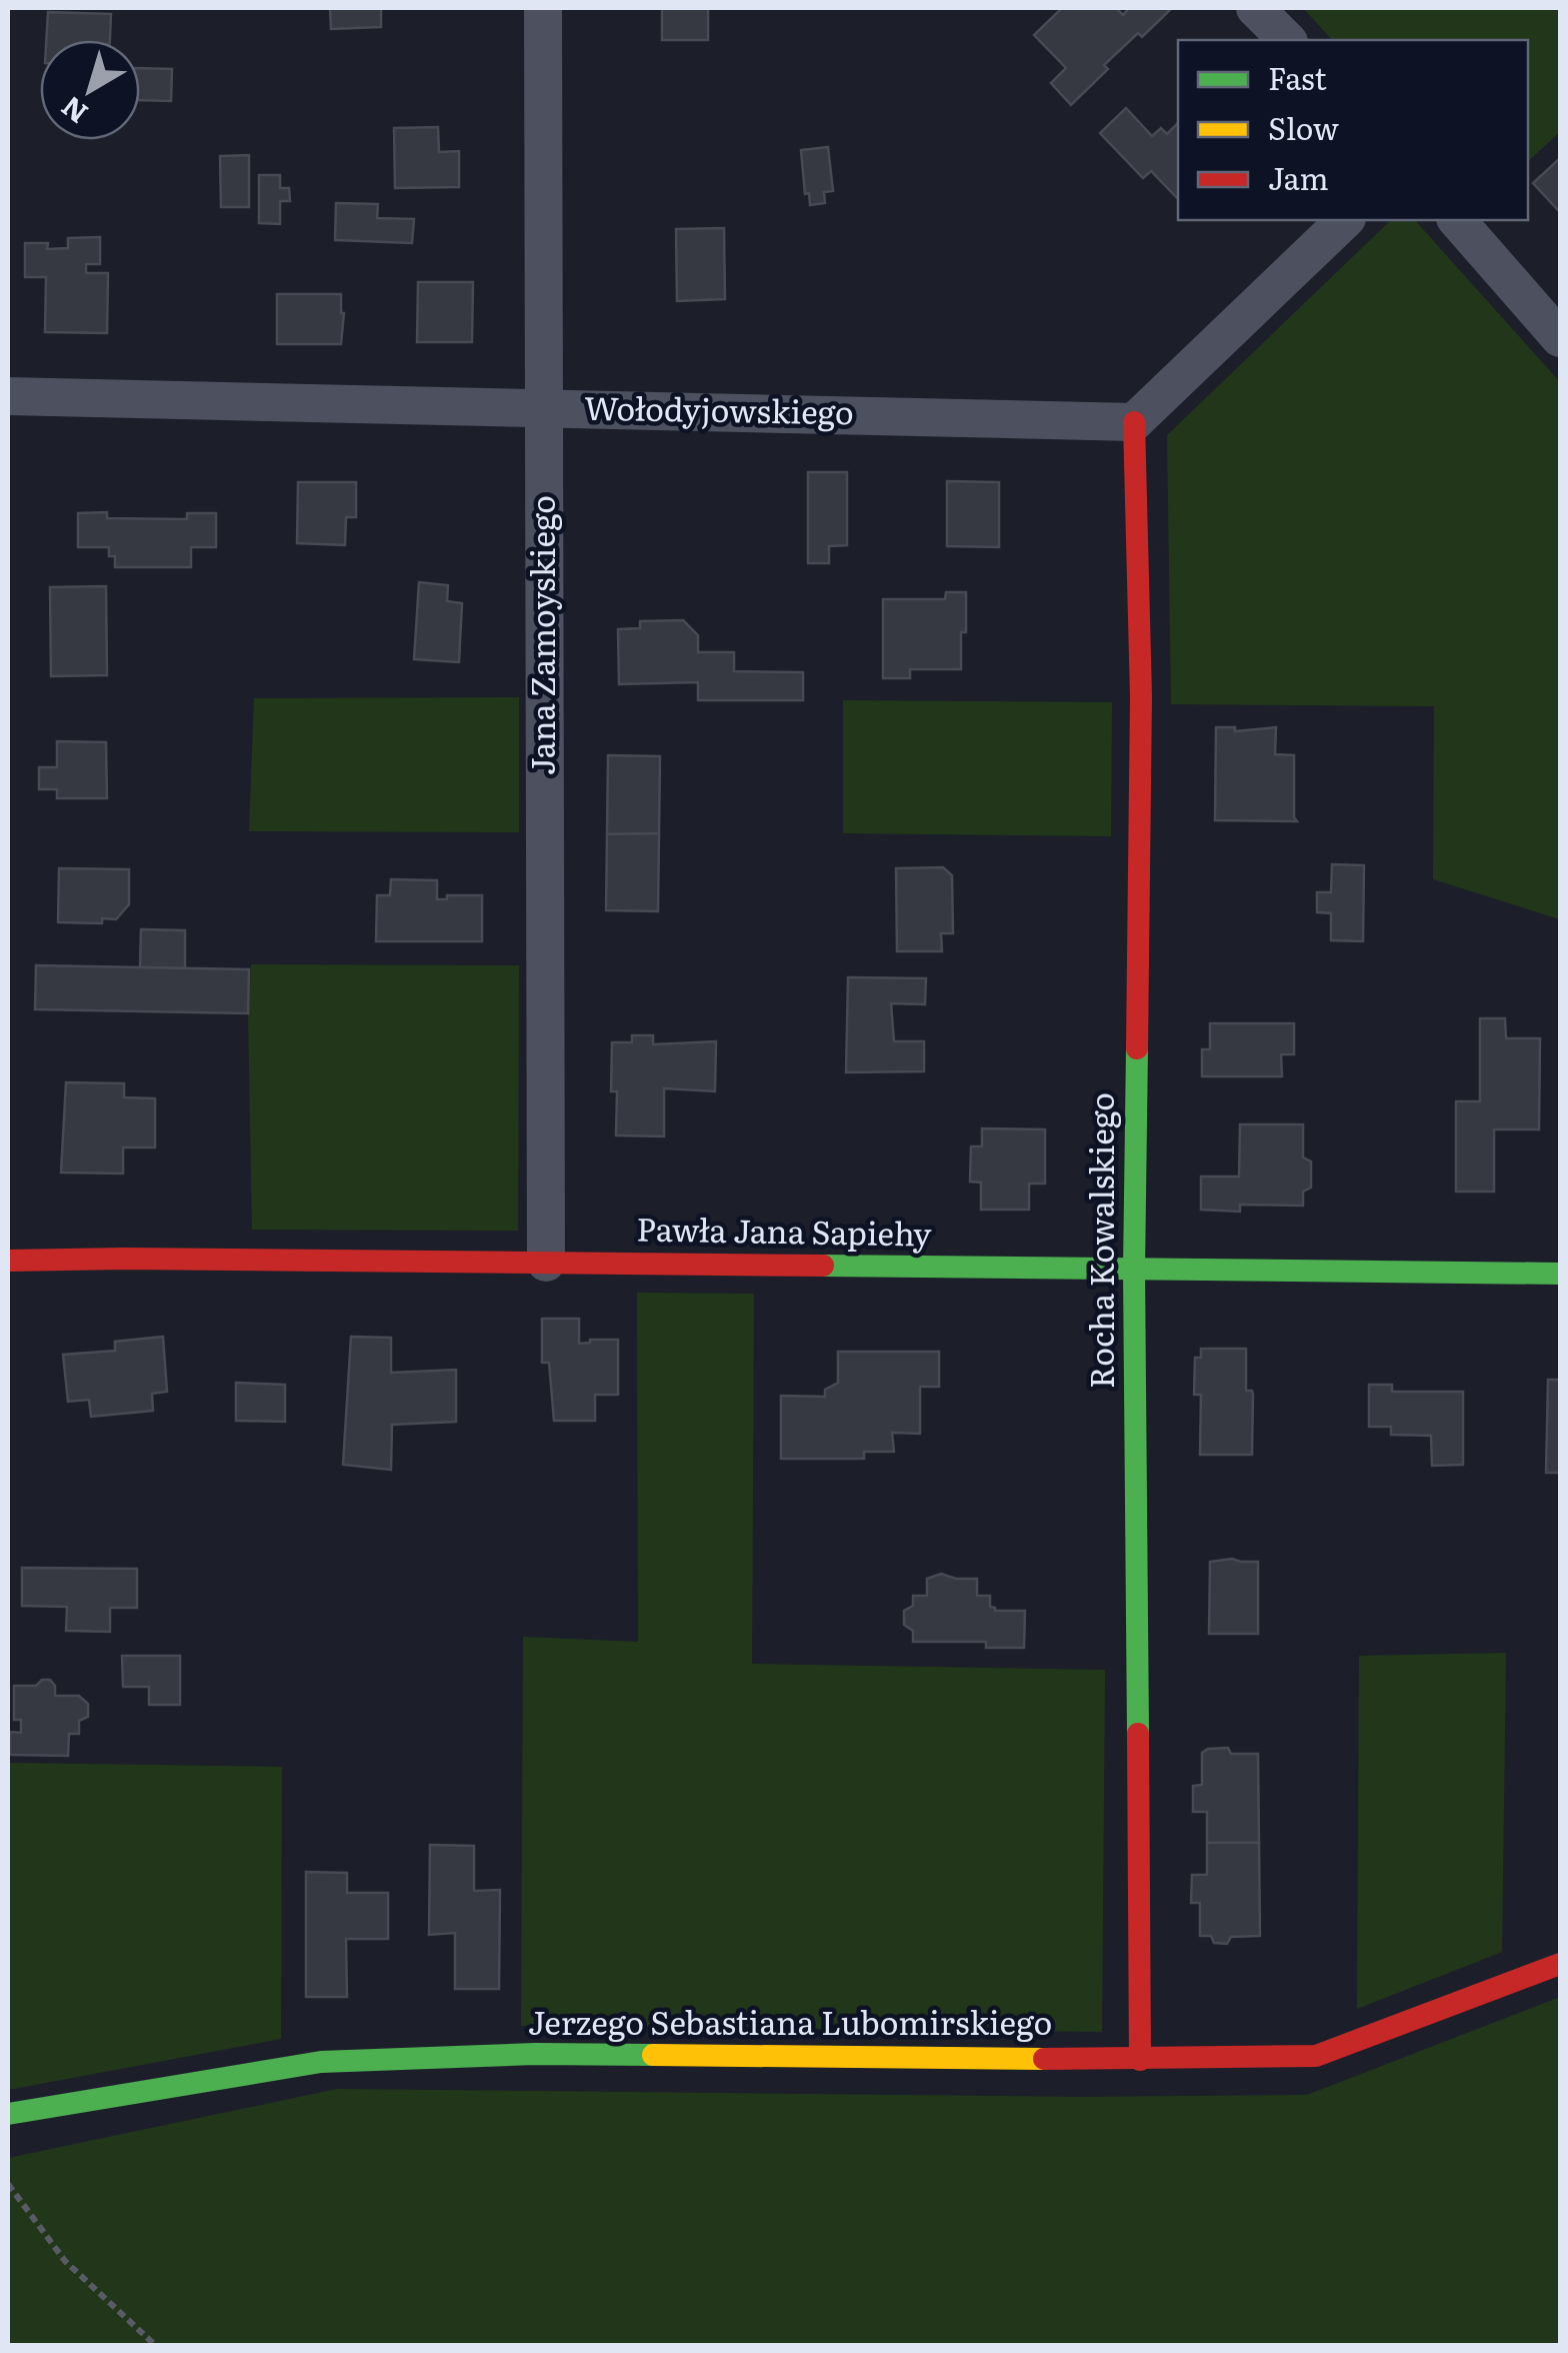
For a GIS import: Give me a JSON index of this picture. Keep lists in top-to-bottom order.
{
  "streets": {
    "street": [
      "Wołodyjowskiego",
      "Jana Zamoyskiego",
      "Pawła Jana Sapiehy",
      "Rocha Kowalskiego",
      "Jerzego Sebastiana Lubomirskiego"
    ]
  },
  "crossings": [
    ["Wołodyjowskiego", "Jana Zamoyskiego"],
    ["Wołodyjowskiego", "Rocha Kowalskiego"],
    ["Jana Zamoyskiego", "Pawła Jana Sapiehy"],
    ["Pawła Jana Sapiehy", "Rocha Kowalskiego"],
    ["Rocha Kowalskiego", "Jerzego Sebastiana Lubomirskiego"]
  ],
  "legend": ["Fast", "Slow", "Jam"],
  "north": "bottom left"
}
